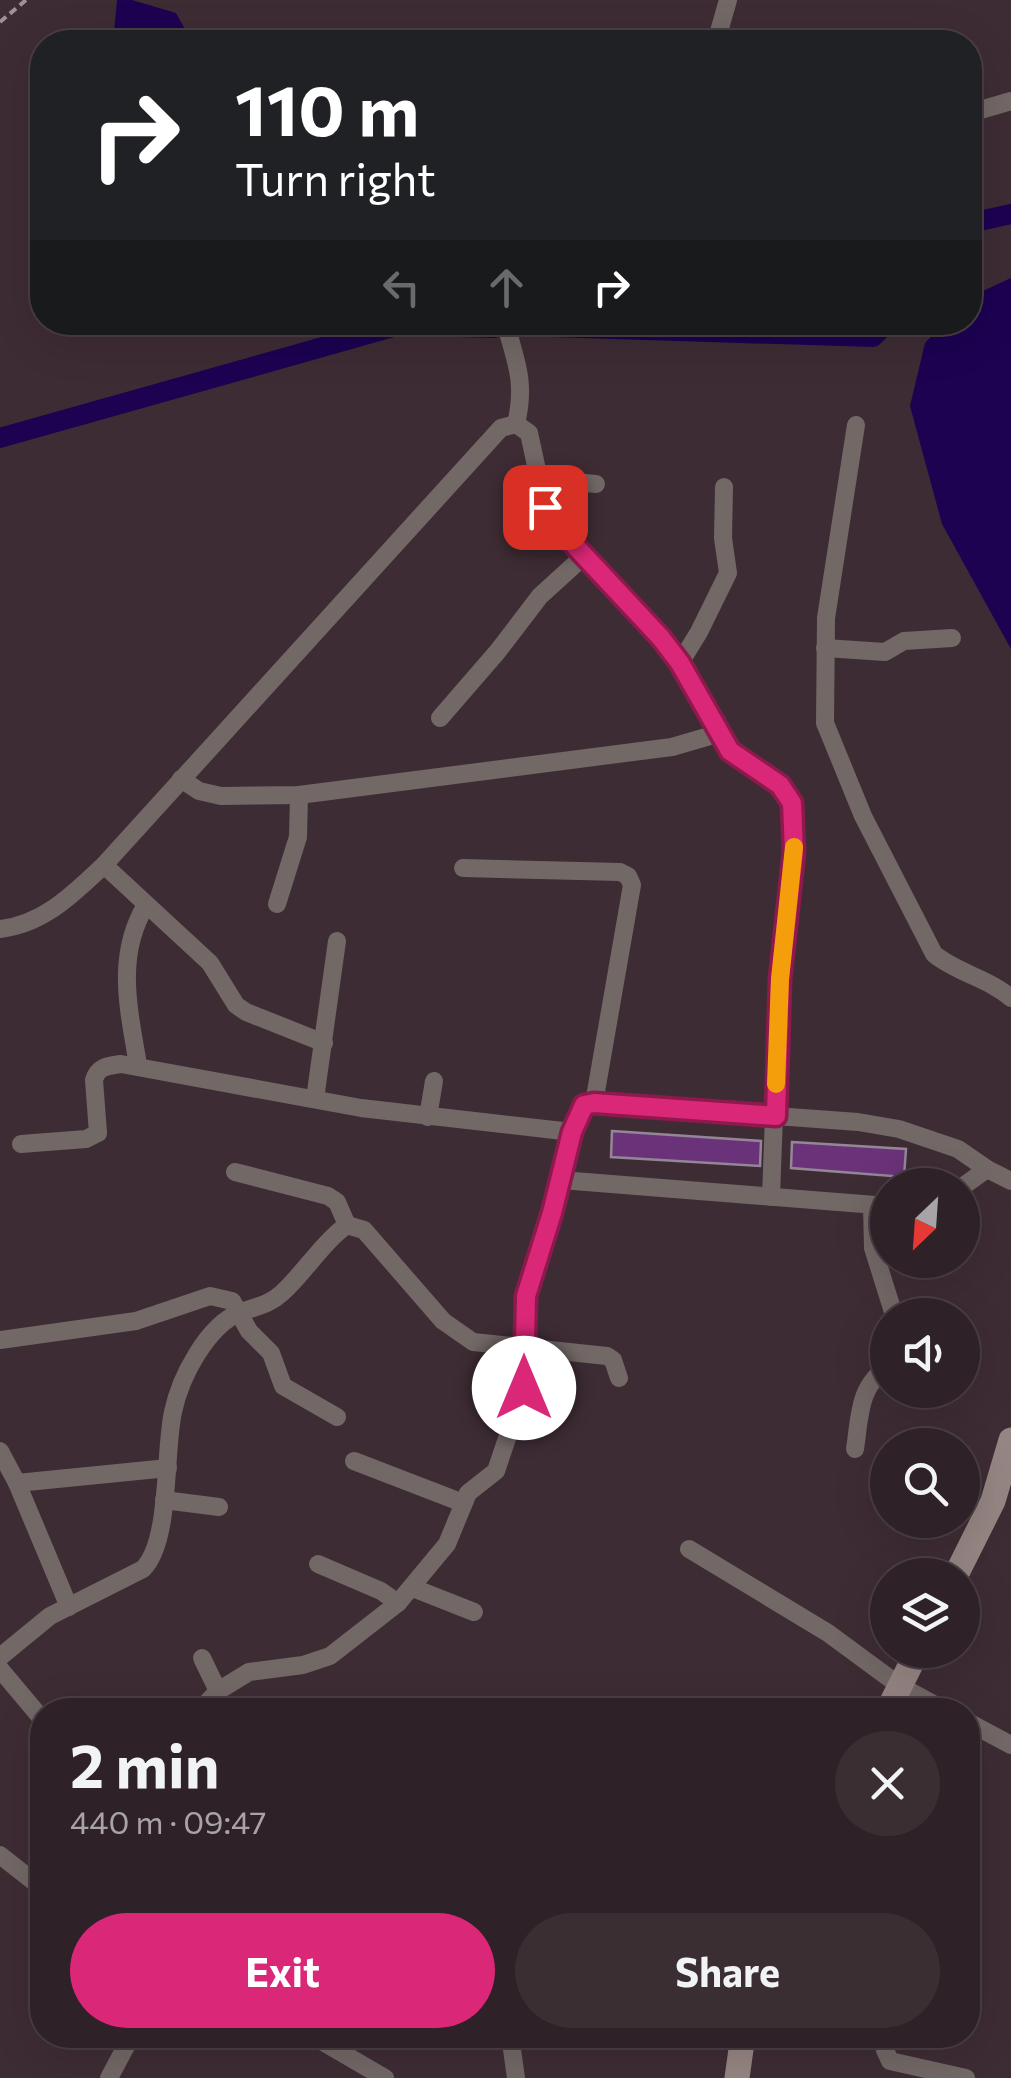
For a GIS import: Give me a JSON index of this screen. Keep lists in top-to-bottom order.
{
  "north": "bottom left",
  "page": {
    "turn": ["110 m", "Turn right"],
    "heading": ["2 min", "440 m · 09:47"],
    "buttons": ["Exit", "Share"]
  }
}
